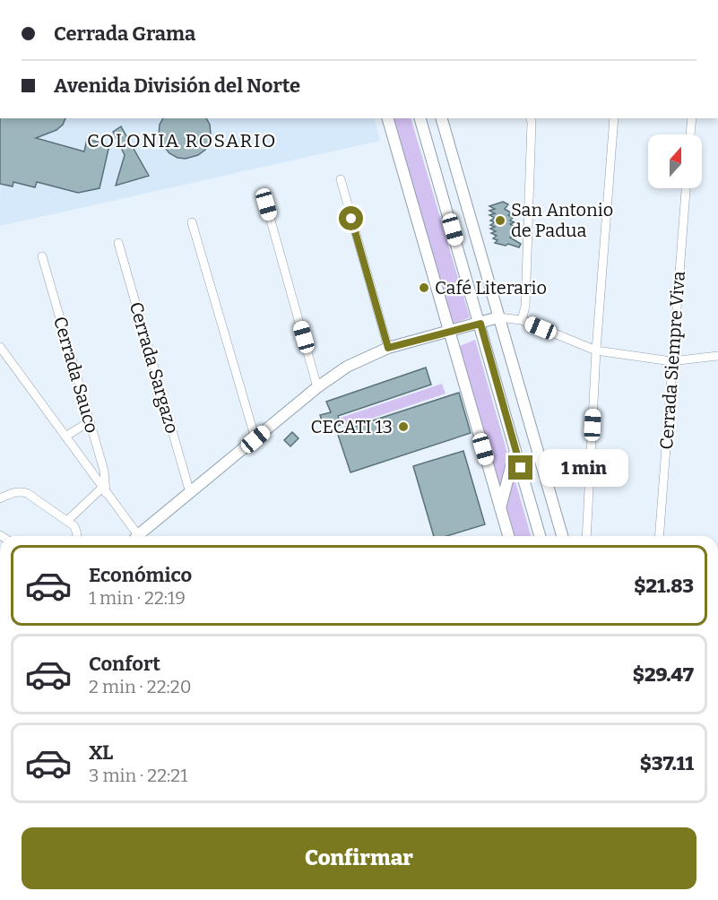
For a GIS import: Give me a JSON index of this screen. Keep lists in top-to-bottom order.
{
  "streets": {
    "street": ["Cerrada Siempre Viva", "Cerrada Sargazo", "Cerrada Sauco"]
  },
  "districts": ["COLONIA ROSARIO"],
  "places": ["San Antonio de Padua", "Café Literario", "CECATI 13"],
  "north": "top",
  "page": {
    "banner": ["Cerrada Grama", "Avenida División del Norte"],
    "bubble": "1 min",
    "list": [
      {
        "name": "Económico",
        "note": "1 min · 22:19",
        "value": "$21.83"
      },
      {
        "name": "Confort",
        "note": "2 min · 22:20",
        "value": "$29.47"
      },
      {
        "name": "XL",
        "note": "3 min · 22:21",
        "value": "$37.11"
      }
    ],
    "buttons": "Confirmar"
  }
}
